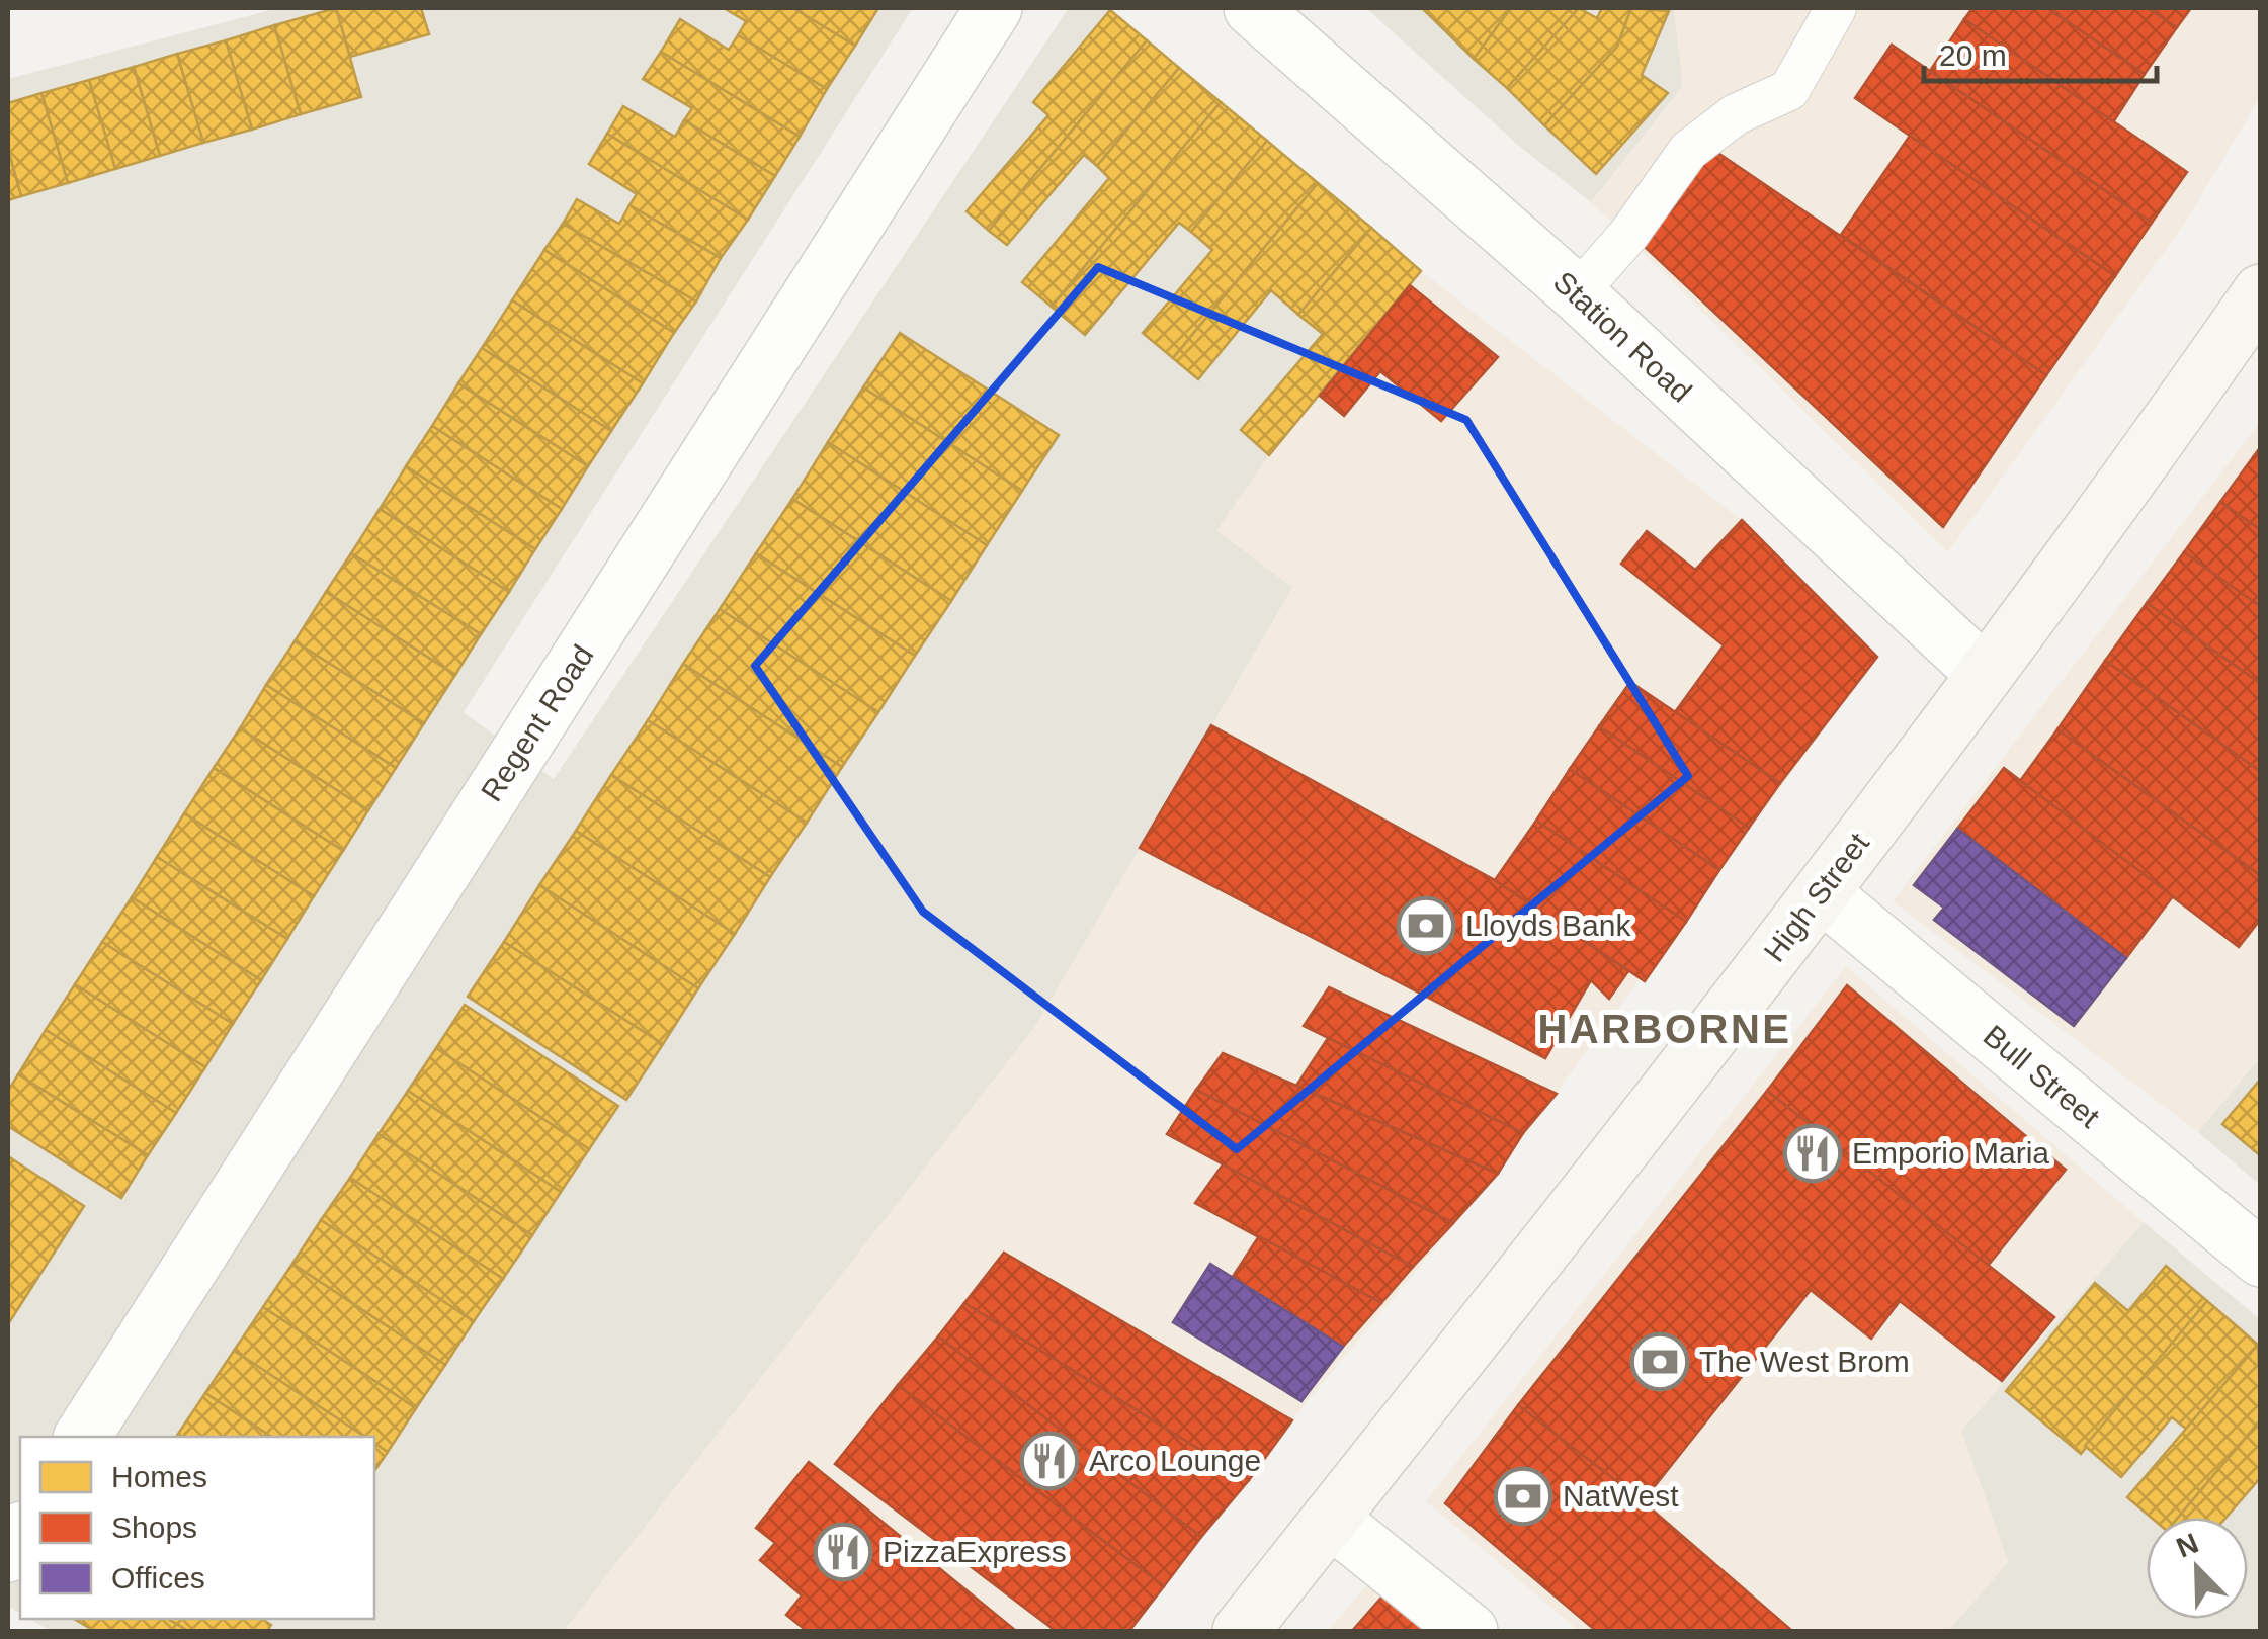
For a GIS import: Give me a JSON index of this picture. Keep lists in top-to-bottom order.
{
  "streets": {
    "main road": ["High Street"],
    "street": ["Station Road", "Regent Road", "Bull Street"]
  },
  "crossings": [
    ["Station Road", "High Street"],
    ["High Street", "Bull Street"]
  ],
  "districts": ["HARBORNE"],
  "places": {
    "bank": ["Lloyds Bank", "The West Brom", "NatWest"],
    "restaurant": ["Emporio Maria", "Arco Lounge", "PizzaExpress"]
  },
  "legend": ["Homes", "Shops", "Offices"],
  "scale_bar": "20 m",
  "north": "top left"
}
